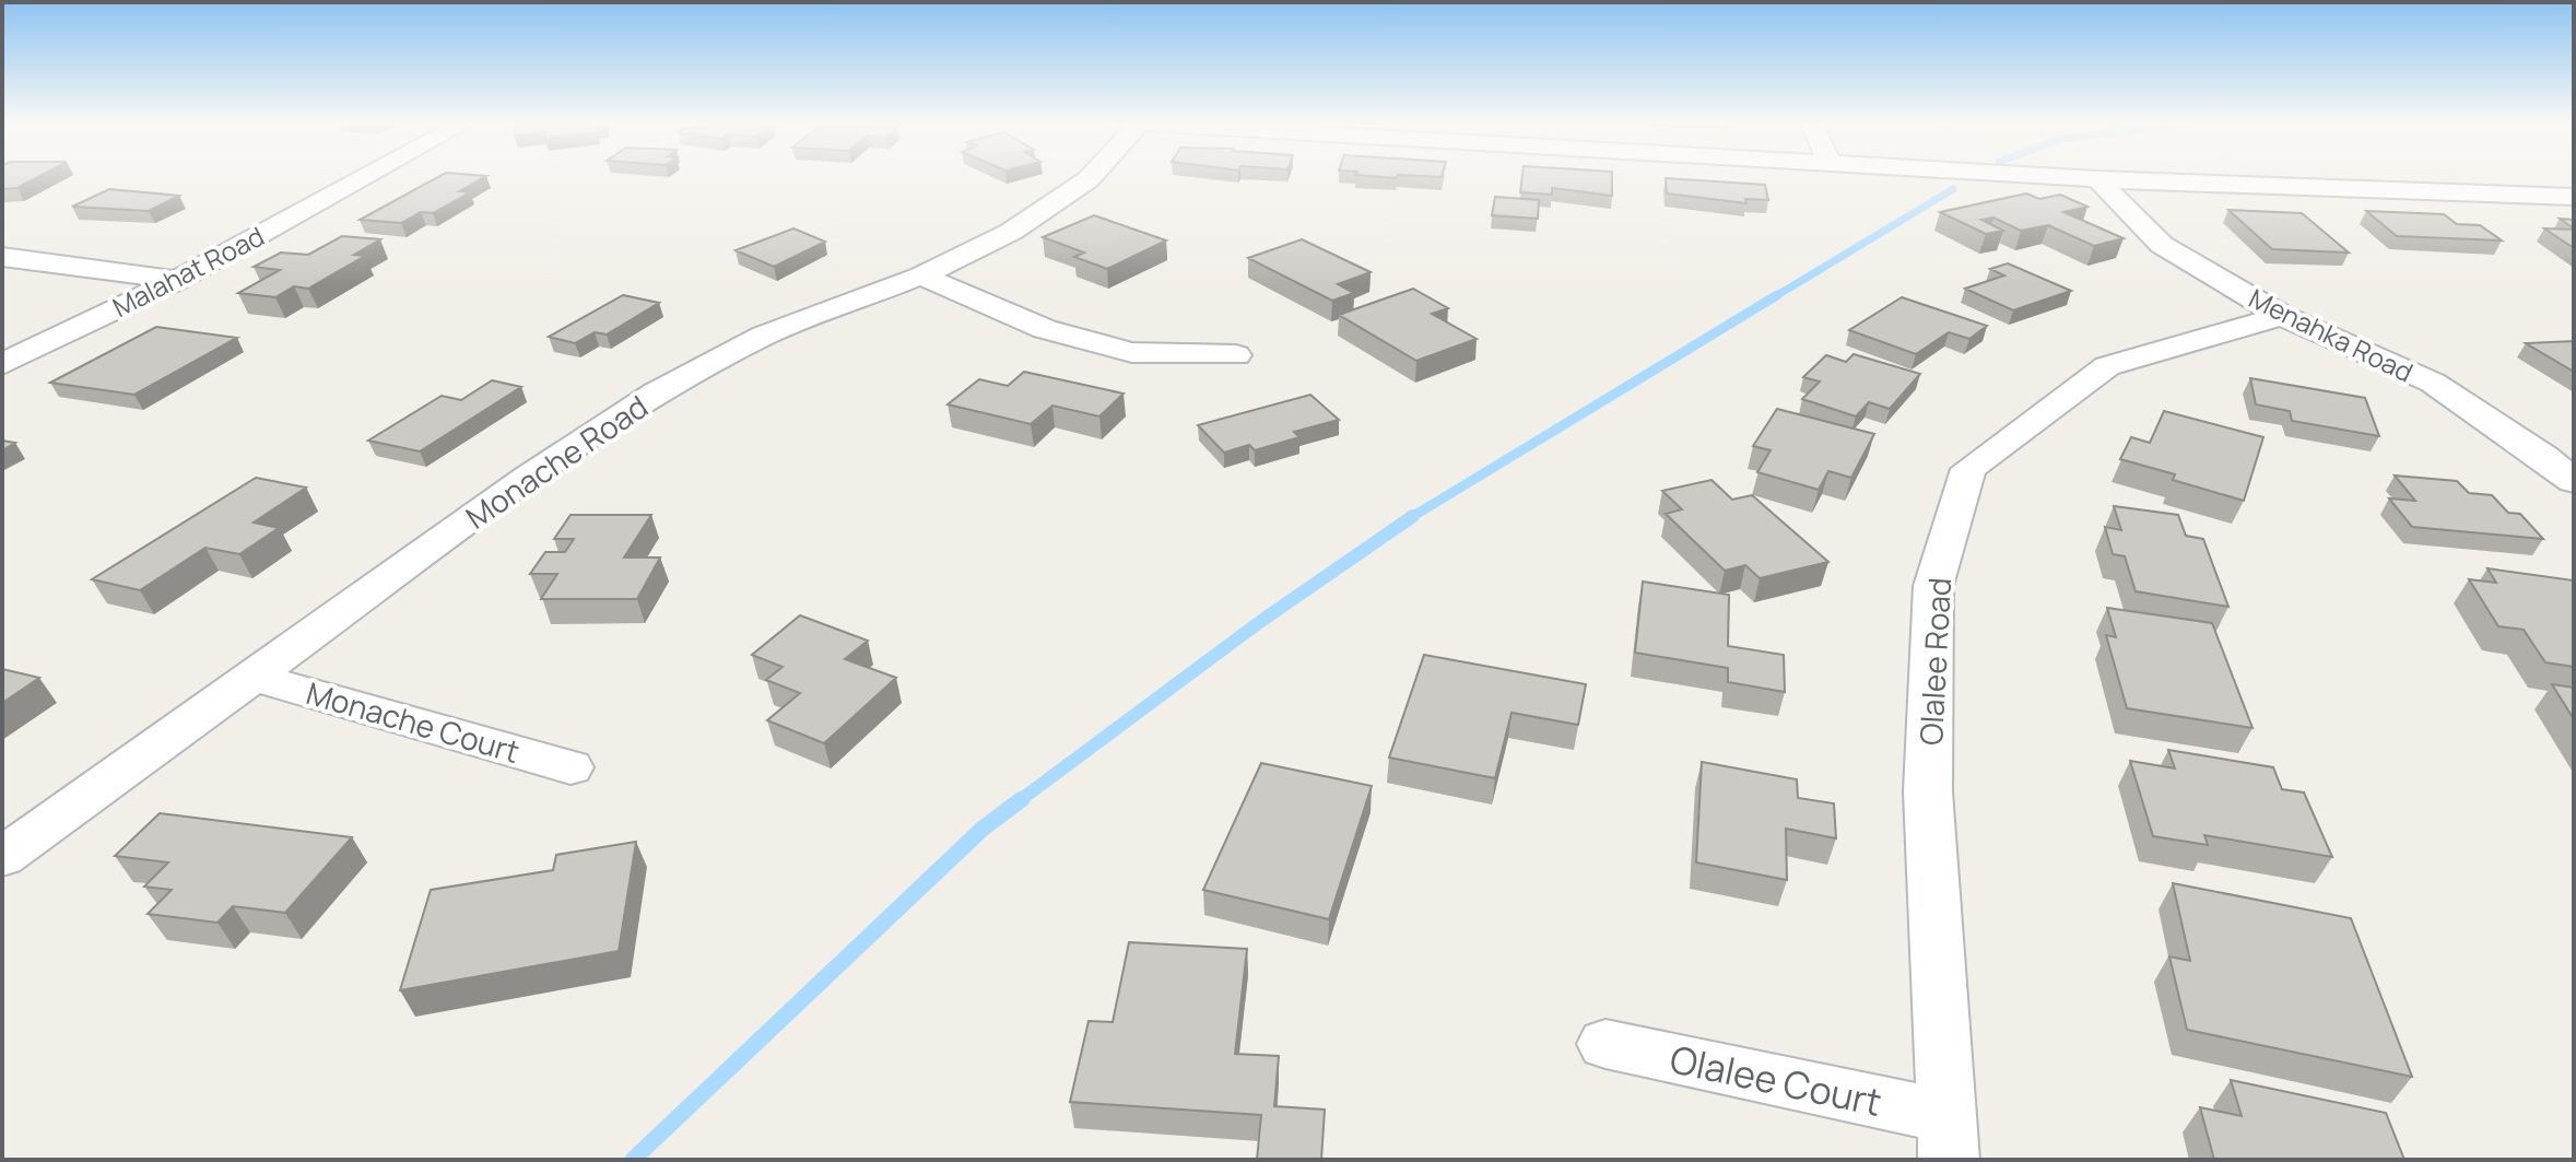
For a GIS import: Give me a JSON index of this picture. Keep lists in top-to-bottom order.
{
  "streets": {
    "street": [
      "Malahat Road",
      "Menahka Road",
      "Monache Road",
      "Olalee Road",
      "Monache Court",
      "Olalee Court"
    ]
  },
  "crossings": [
    ["Menahka Road", "Olalee Road"],
    ["Monache Road", "Monache Court"],
    ["Olalee Road", "Olalee Court"]
  ]
}
